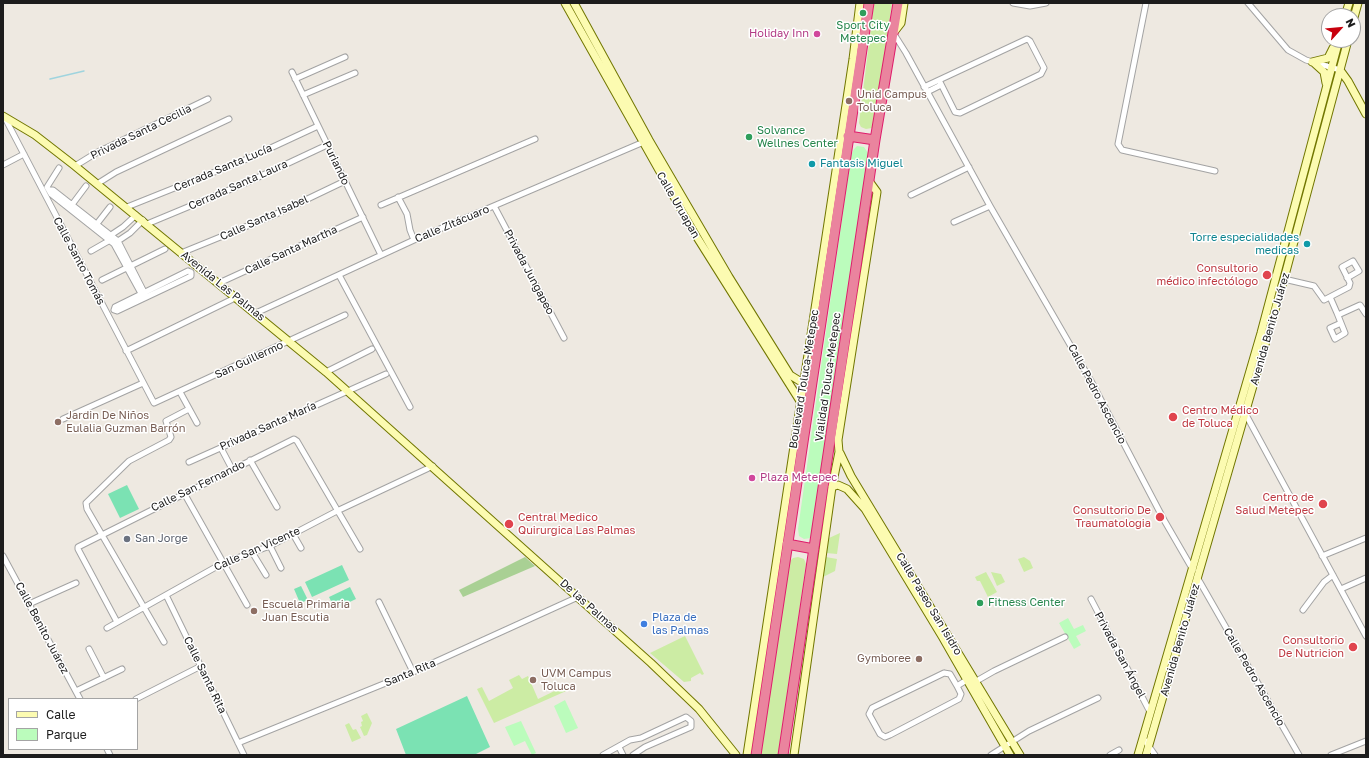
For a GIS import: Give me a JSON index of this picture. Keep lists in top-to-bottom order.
{
  "streets": {
    "highway": ["Vialidad Toluca-Metepec"],
    "main road": [
      "Calle Uruapan",
      "Avenida Las Palmas",
      "Avenida Benito Juárez",
      "Boulevard Toluca-Metepec",
      "Calle Paseo San Isidro",
      "De las Palmas"
    ],
    "street": [
      "Privada Santa Cecilia",
      "Puriando",
      "Cerrada Santa Lucía",
      "Cerrada Santa Laura",
      "Calle Santa Isabel",
      "Calle Zitácuaro",
      "Calle Santa Martha",
      "Calle Santo Tomás",
      "Privada Jungapeo",
      "San Guillermo",
      "Calle Pedro Ascencio",
      "Privada Santa María",
      "Calle San Fernando",
      "Calle San Vicente",
      "Calle Benito Juárez",
      "Privada San Ángel",
      "Santa Rita",
      "Calle Santa Rita"
    ]
  },
  "crossings": [
    ["Privada Santa Cecilia", "Avenida Las Palmas"],
    ["Puriando", "Cerrada Santa Lucía"],
    ["Puriando", "Cerrada Santa Laura"],
    ["Puriando", "Calle Santa Isabel"],
    ["Puriando", "Calle Zitácuaro"],
    ["Puriando", "Calle Santa Martha"],
    ["Cerrada Santa Lucía", "Avenida Las Palmas"],
    ["Cerrada Santa Laura", "Avenida Las Palmas"],
    ["Calle Uruapan", "Calle Zitácuaro"],
    ["Calle Uruapan", "Boulevard Toluca-Metepec"],
    ["Calle Santa Isabel", "Avenida Las Palmas"],
    ["Calle Zitácuaro", "Privada Jungapeo"],
    ["Calle Zitácuaro", "Avenida Las Palmas"],
    ["Calle Santa Martha", "Avenida Las Palmas"],
    ["Calle Santo Tomás", "Avenida Las Palmas"],
    ["Calle Santo Tomás", "San Guillermo"],
    ["Avenida Las Palmas", "San Guillermo"],
    ["Avenida Las Palmas", "Privada Santa María"],
    ["Avenida Las Palmas", "Calle San Vicente"],
    ["Avenida Las Palmas", "De las Palmas"],
    ["Avenida Benito Juárez", "Calle Pedro Ascencio"],
    ["Avenida Benito Juárez", "Privada San Ángel"],
    ["Vialidad Toluca-Metepec", "Boulevard Toluca-Metepec"],
    ["Vialidad Toluca-Metepec", "Calle Pedro Ascencio"],
    ["Calle San Fernando", "Calle San Vicente"],
    ["Calle San Vicente", "De las Palmas"],
    ["Calle San Vicente", "Calle Santa Rita"],
    ["De las Palmas", "Santa Rita"],
    ["Santa Rita", "Calle Santa Rita"]
  ],
  "places": [
    "Sport City Metepec",
    "Holiday Inn",
    "Unid Campus Toluca",
    "Solvance Wellnes Center",
    "Fantasis Miguel",
    "Torre especialidades medicas",
    "Consultorio médico infectólogo",
    "Centro Médico de Toluca",
    "Jardin De Niños Eulalia Guzman Barrón",
    "Plaza Metepec",
    "Centro de Salud Metepec",
    "Consultorio De Traumatologia",
    "Central Medico Quirurgica Las Palmas",
    "San Jorge",
    "Fitness Center",
    "Escuela Primaria Juan Escutia",
    "Plaza de las Palmas",
    "Consultorio De Nutricion",
    "Gymboree",
    "UVM Campus Toluca"
  ],
  "legend": ["Calle", "Parque"],
  "north": "top right"
}
